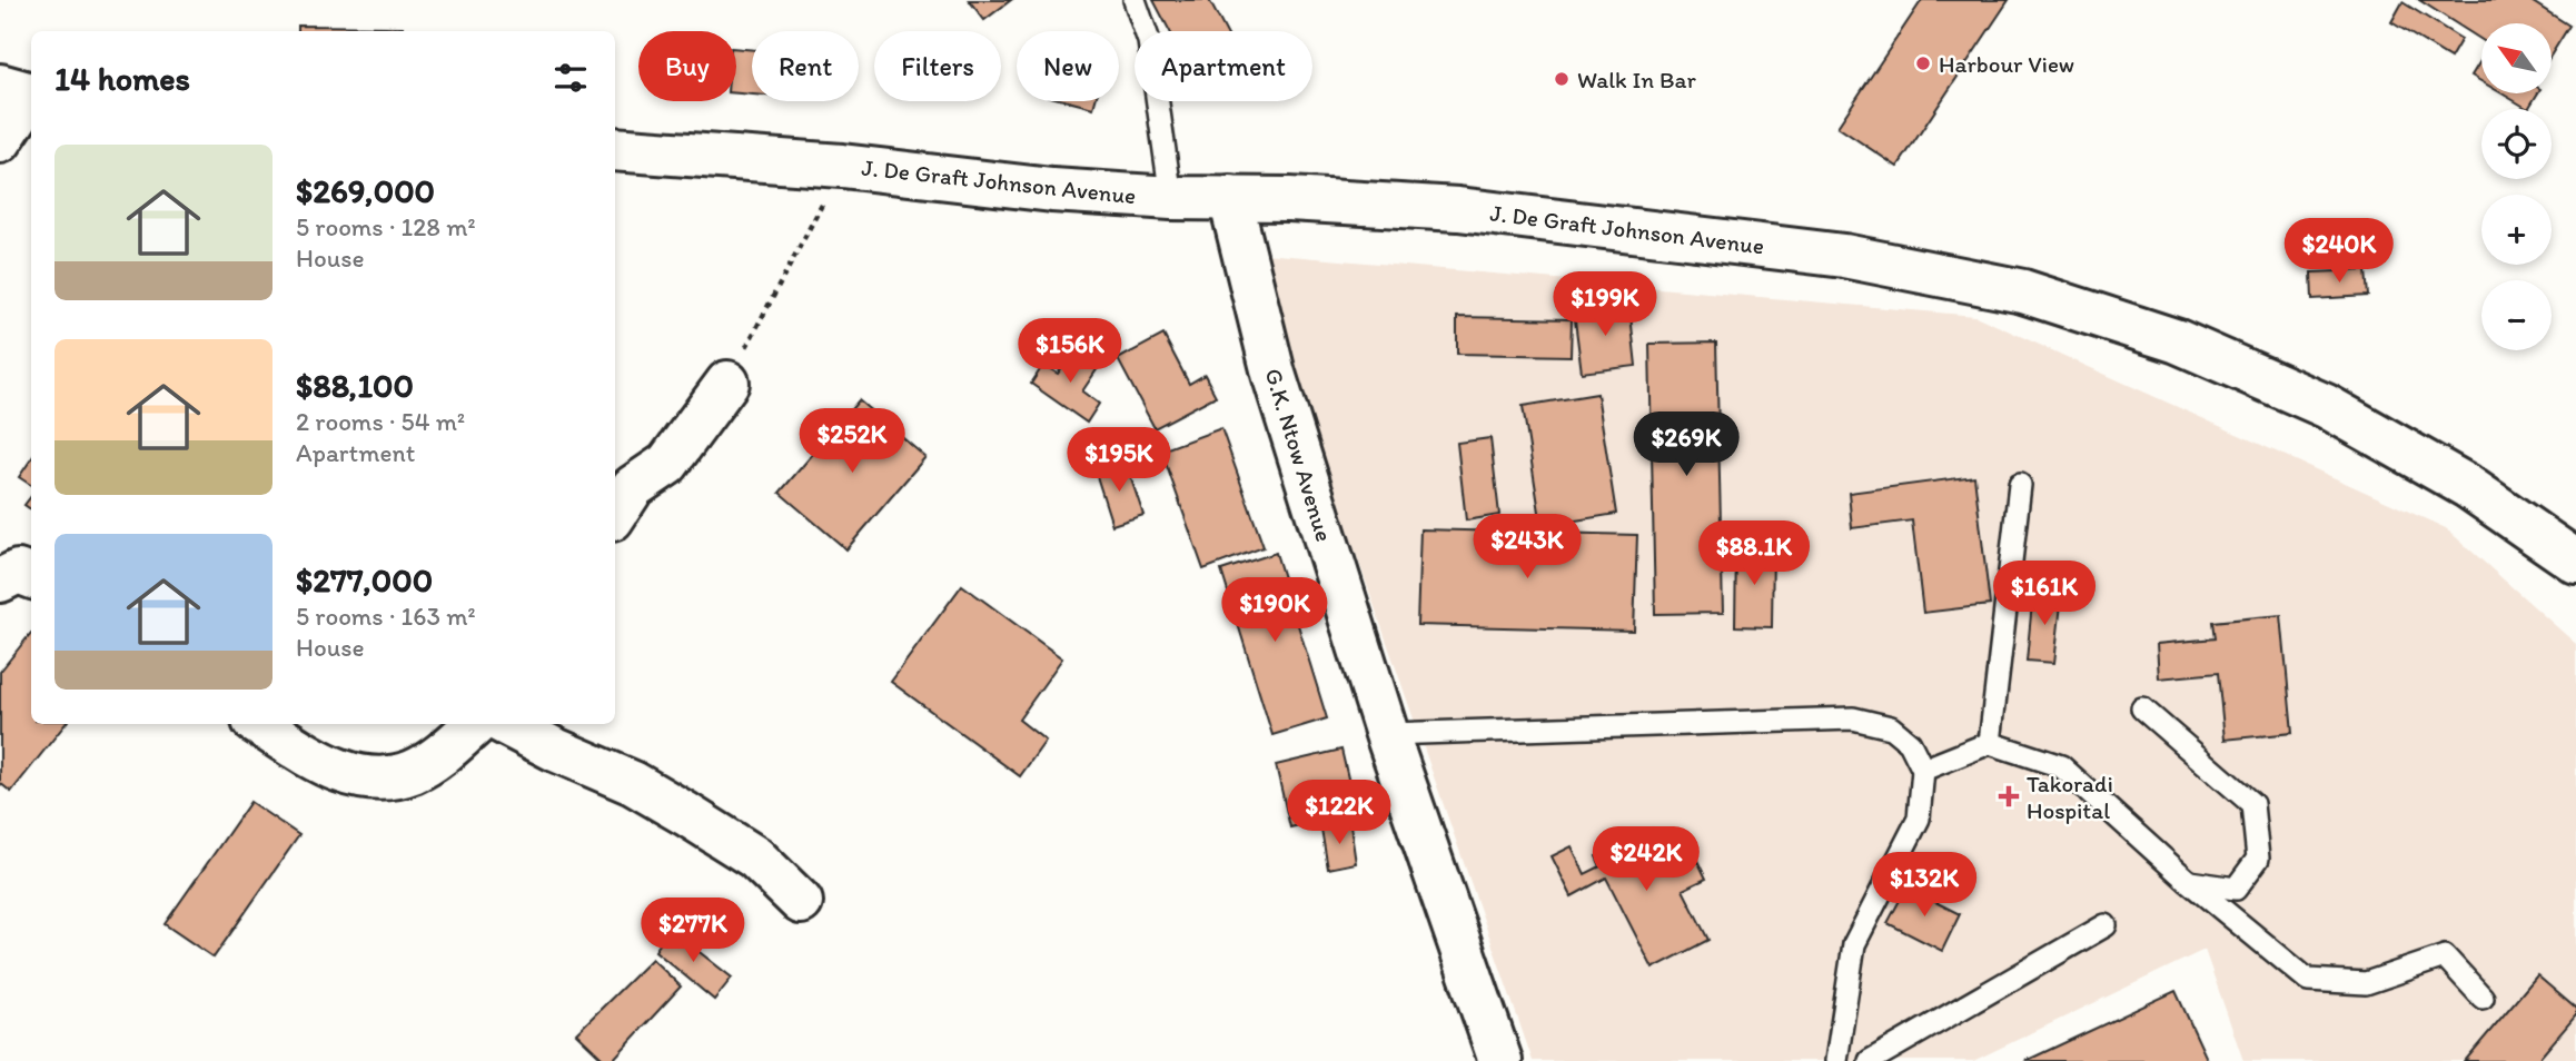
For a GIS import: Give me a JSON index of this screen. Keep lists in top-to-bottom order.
{
  "streets": {
    "street": ["J. De Graft Johnson Avenue", "G.K. Ntow Avenue"]
  },
  "crossings": [
    ["J. De Graft Johnson Avenue", "G.K. Ntow Avenue"]
  ],
  "places": {
    "other": ["Harbour View", "Walk In Bar"],
    "health": ["Takoradi Hospital"]
  },
  "north": "top left",
  "page": {
    "map_buttons": ["+", "−"],
    "chip": [
      "Buy",
      "Rent",
      "Filters",
      "New",
      "Apartment"
    ],
    "heading": "14 homes",
    "list": [
      {
        "name": "$269,000",
        "note": "5 rooms · 128 m² · House"
      },
      {
        "name": "$88,100",
        "note": "2 rooms · 54 m² · Apartment"
      },
      {
        "name": "$277,000",
        "note": "5 rooms · 163 m² · House"
      }
    ],
    "price": [
      "$240K",
      "$199K",
      "$156K",
      "$252K",
      "$269K",
      "$195K",
      "$243K",
      "$88.1K",
      "$161K",
      "$190K",
      "$122K",
      "$242K",
      "$132K",
      "$277K"
    ]
  }
}
